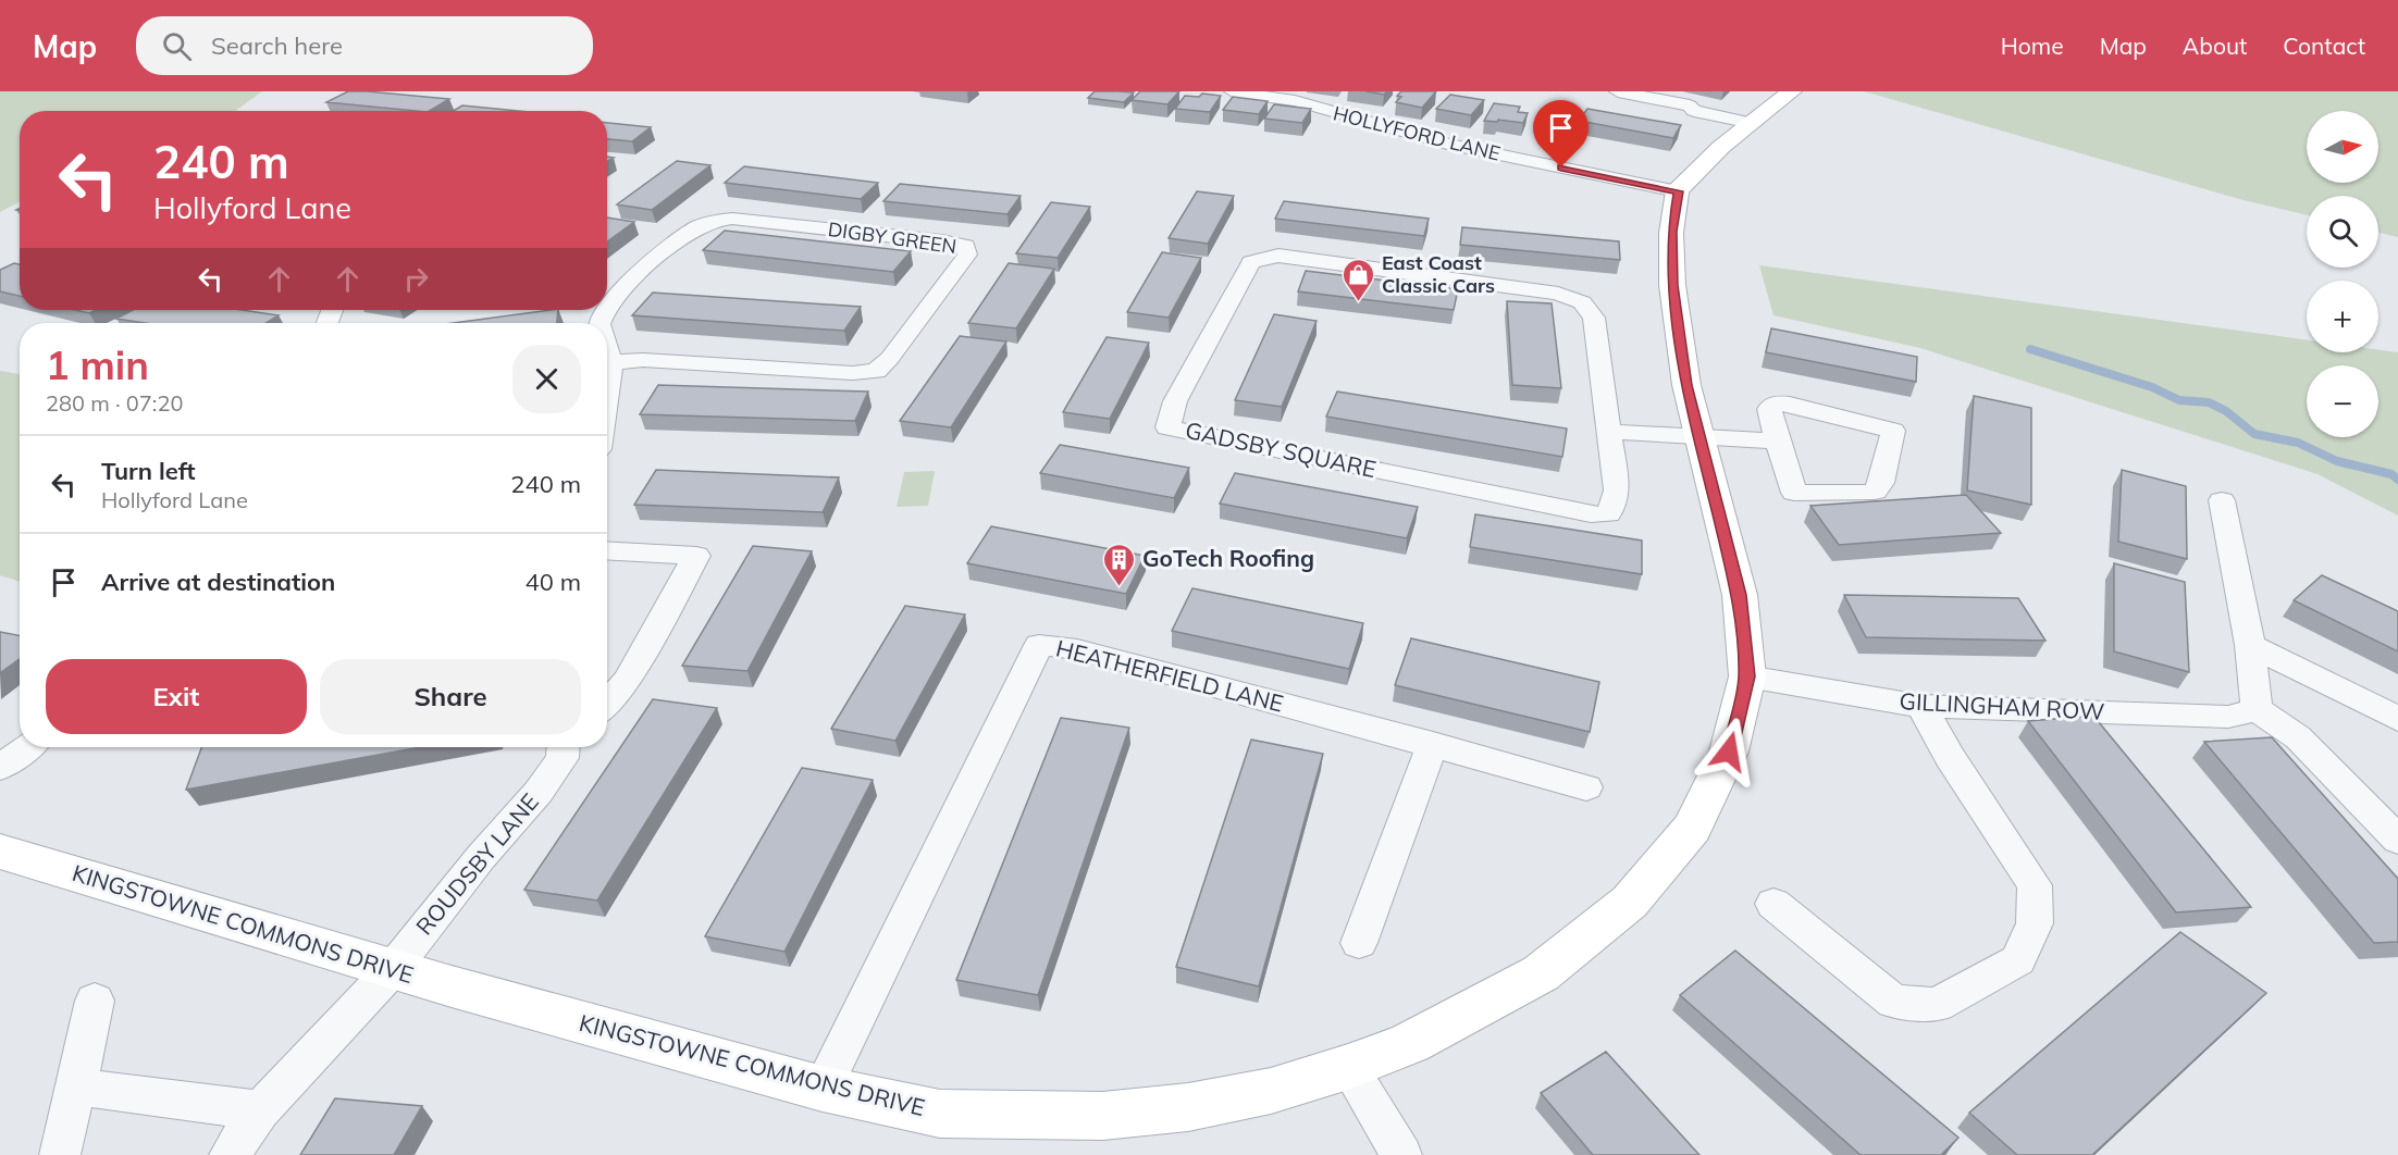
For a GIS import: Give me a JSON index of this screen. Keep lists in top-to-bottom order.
{
  "streets": {
    "street": [
      "HOLLYFORD LANE",
      "DIGBY GREEN",
      "GADSBY SQUARE",
      "HEATHERFIELD LANE",
      "GILLINGHAM ROW",
      "ROUDSBY LANE",
      "KINGSTOWNE COMMONS DRIVE"
    ]
  },
  "crossings": [
    ["HOLLYFORD LANE", "KINGSTOWNE COMMONS DRIVE"],
    ["HEATHERFIELD LANE", "KINGSTOWNE COMMONS DRIVE"],
    ["GILLINGHAM ROW", "KINGSTOWNE COMMONS DRIVE"],
    ["ROUDSBY LANE", "KINGSTOWNE COMMONS DRIVE"]
  ],
  "places": {
    "shop": ["East Coast Classic Cars"],
    "building": ["GoTech Roofing"]
  },
  "north": "right",
  "page": {
    "header": "Map",
    "search": "Search here",
    "nav": [
      "Home",
      "Map",
      "About",
      "Contact"
    ],
    "map_buttons": ["+", "−"],
    "turn": ["240 m", "Hollyford Lane"],
    "heading": ["1 min", "280 m · 07:20"],
    "list": [
      {
        "name": "Turn left",
        "note": "Hollyford Lane",
        "value": "240 m"
      },
      {
        "name": "Arrive at destination",
        "value": "40 m"
      }
    ],
    "buttons": ["Exit", "Share"]
  }
}
